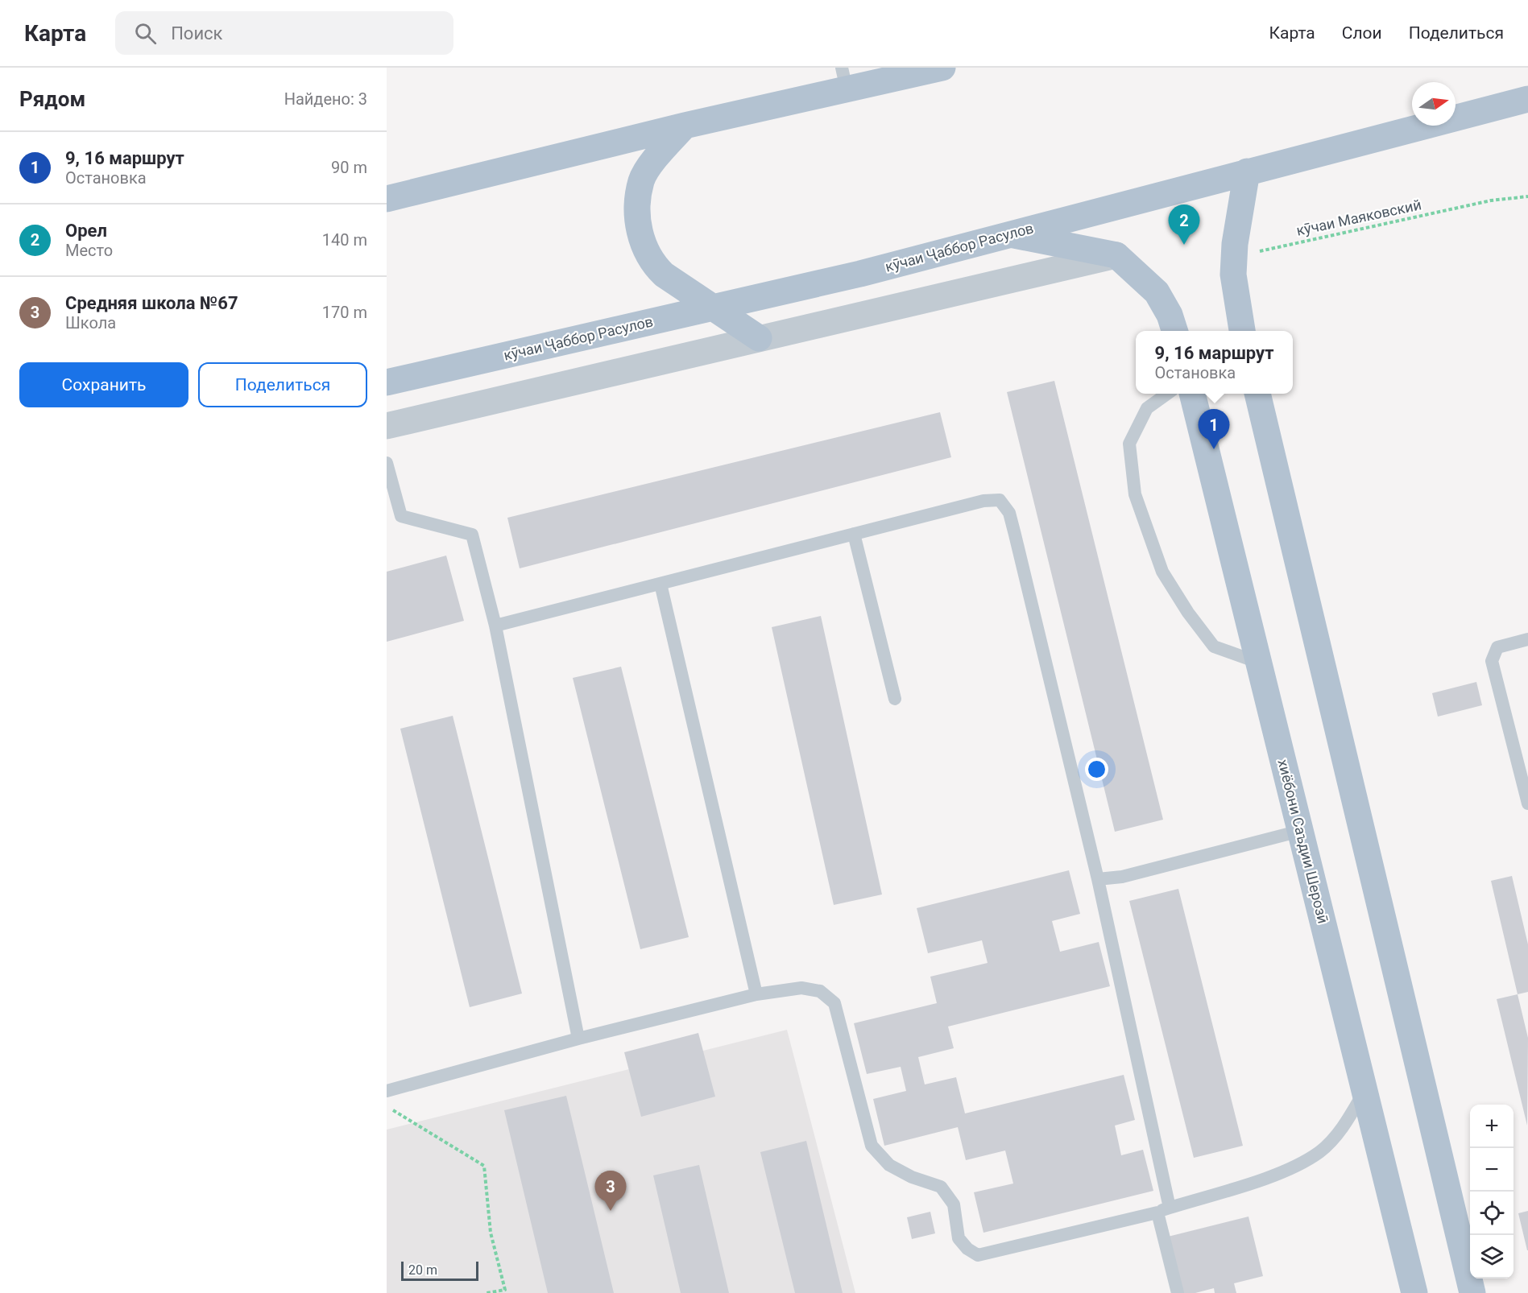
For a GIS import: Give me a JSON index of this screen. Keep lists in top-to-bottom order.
{
  "streets": {
    "main road": ["кӯчаи Ҷаббор Расулов", "хиёбони Саъдии Шерозӣ"],
    "path": ["кӯчаи Маяковский"]
  },
  "scale_bar": "20 m",
  "north": "right",
  "page": {
    "header": "Карта",
    "search": "Поиск",
    "nav": ["Карта", "Слои", "Поделиться"],
    "heading": ["Рядом", "Найдено: 3"],
    "list": [
      {
        "mark": "1",
        "name": "9, 16 маршрут",
        "note": "Остановка",
        "value": "90 m"
      },
      {
        "mark": "2",
        "name": "Орел",
        "note": "Место",
        "value": "140 m"
      },
      {
        "mark": "3",
        "name": "Средняя школа №67",
        "note": "Школа",
        "value": "170 m"
      }
    ],
    "pins": ["2", "1", "3"],
    "popup": ["9, 16 маршрут", "Остановка"],
    "buttons": ["Сохранить", "Поделиться"],
    "map_buttons": ["+", "−"],
    "scale": "20 m"
  }
}
